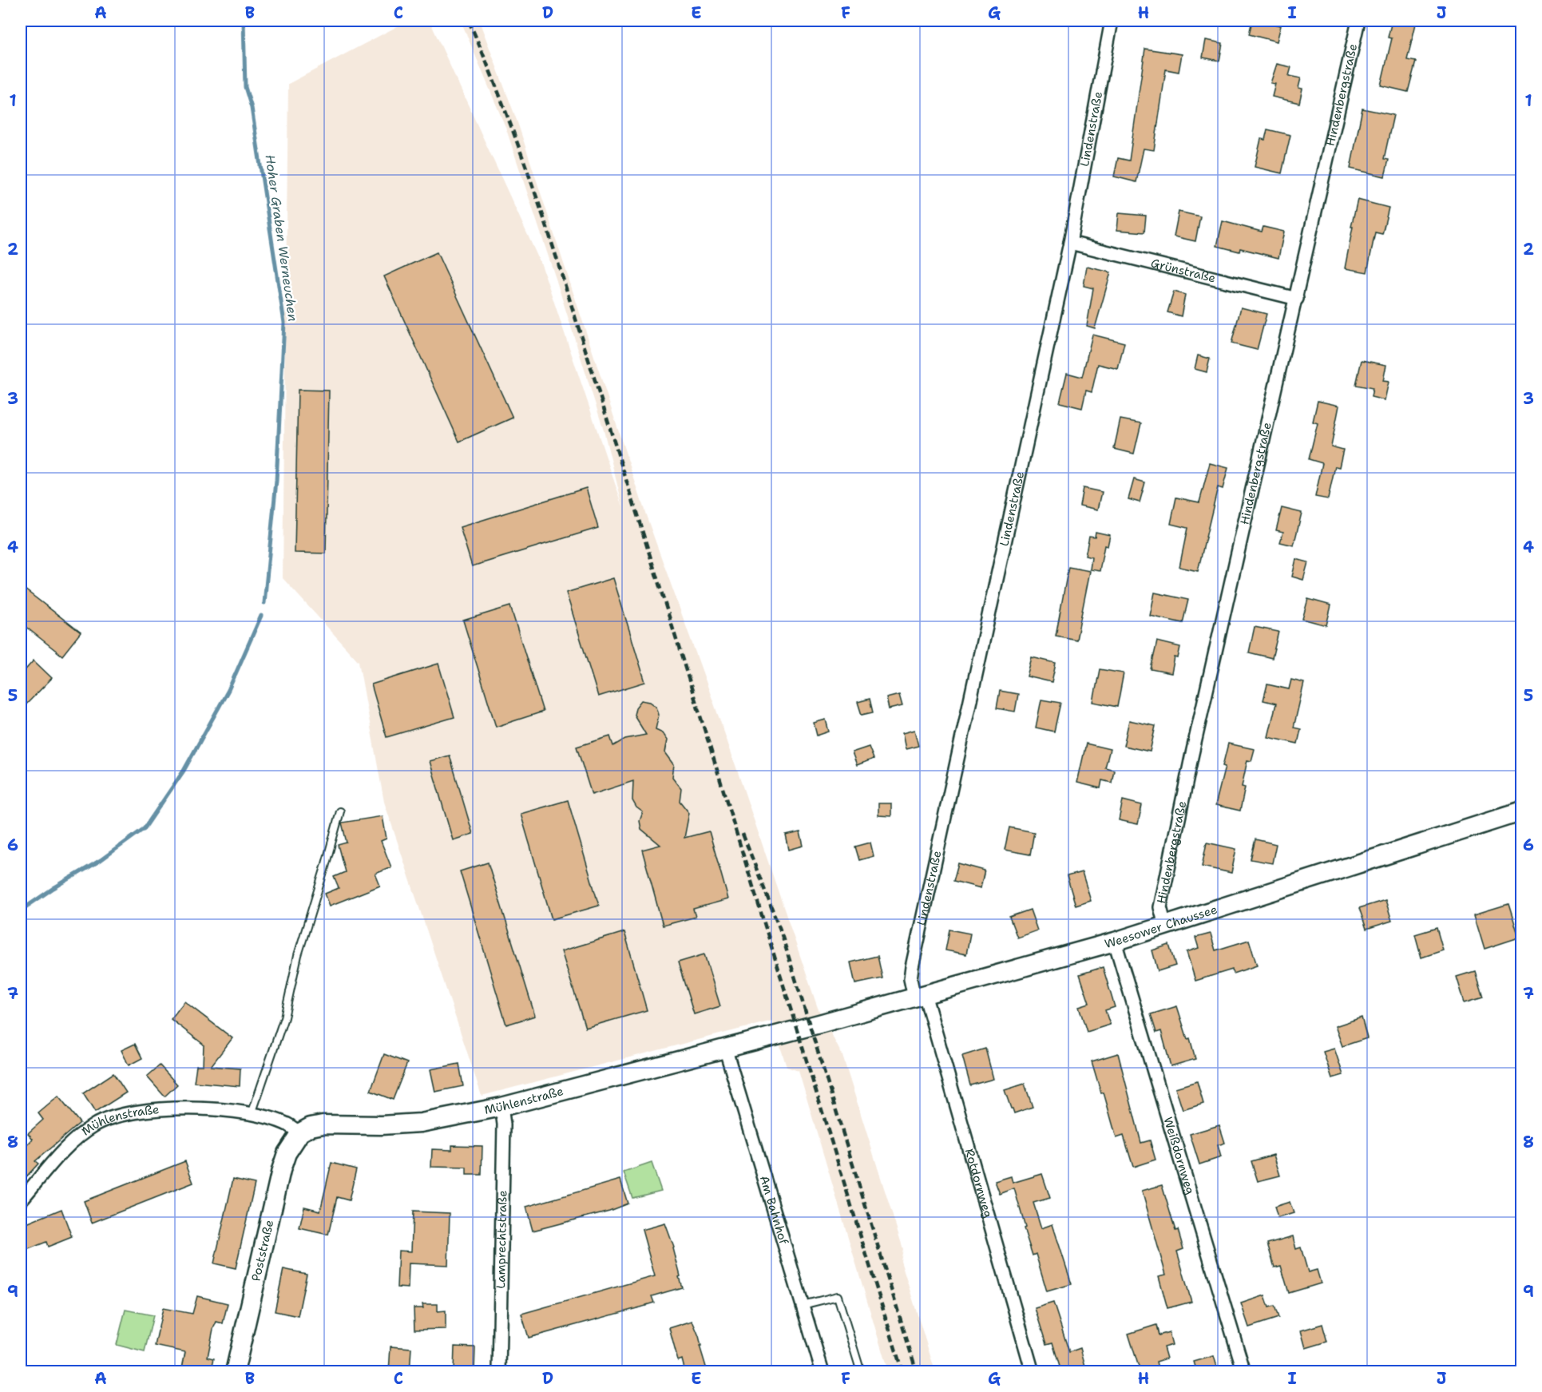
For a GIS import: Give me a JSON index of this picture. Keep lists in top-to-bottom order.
{
  "streets": {
    "main road": ["Weesower Chaussee", "Mühlenstraße", "Poststraße"],
    "street": [
      "Hindenbergstraße",
      "Lindenstraße",
      "Grünstraße",
      "Weißdornweg",
      "Rotdornweg",
      "Am Bahnhof",
      "Lamprechtstraße"
    ]
  },
  "crossings": [
    ["Hindenbergstraße", "Grünstraße"],
    ["Hindenbergstraße", "Weesower Chaussee"],
    ["Lindenstraße", "Grünstraße"],
    ["Lindenstraße", "Weesower Chaussee"],
    ["Lindenstraße", "Rotdornweg"],
    ["Weesower Chaussee", "Mühlenstraße"],
    ["Weesower Chaussee", "Weißdornweg"],
    ["Weesower Chaussee", "Rotdornweg"],
    ["Mühlenstraße", "Am Bahnhof"],
    ["Mühlenstraße", "Lamprechtstraße"],
    ["Mühlenstraße", "Poststraße"]
  ],
  "water": ["Hoher Graben Werneuchen"],
  "grid": {
    "columns": [
      "A",
      "B",
      "C",
      "D",
      "E",
      "F",
      "G",
      "H",
      "I",
      "J"
    ],
    "rows": [
      "1",
      "2",
      "3",
      "4",
      "5",
      "6",
      "7",
      "8",
      "9"
    ]
  }
}
